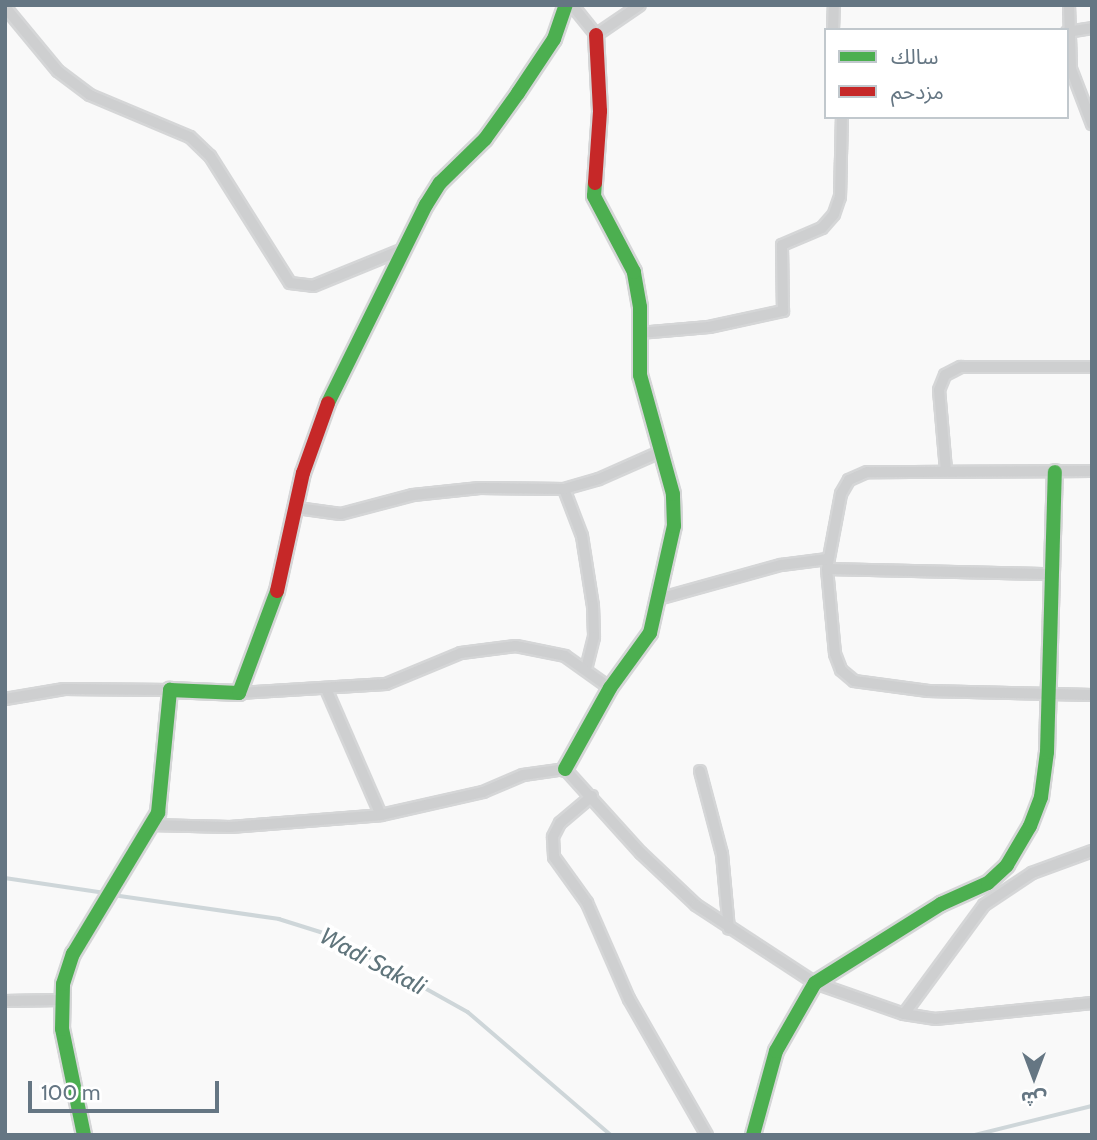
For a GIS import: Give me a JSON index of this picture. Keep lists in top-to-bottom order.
{
  "water": ["Wadi Sakali"],
  "legend": ["سالك", "مزدحم"],
  "scale_bar": "100 m",
  "north": "bottom"
}
